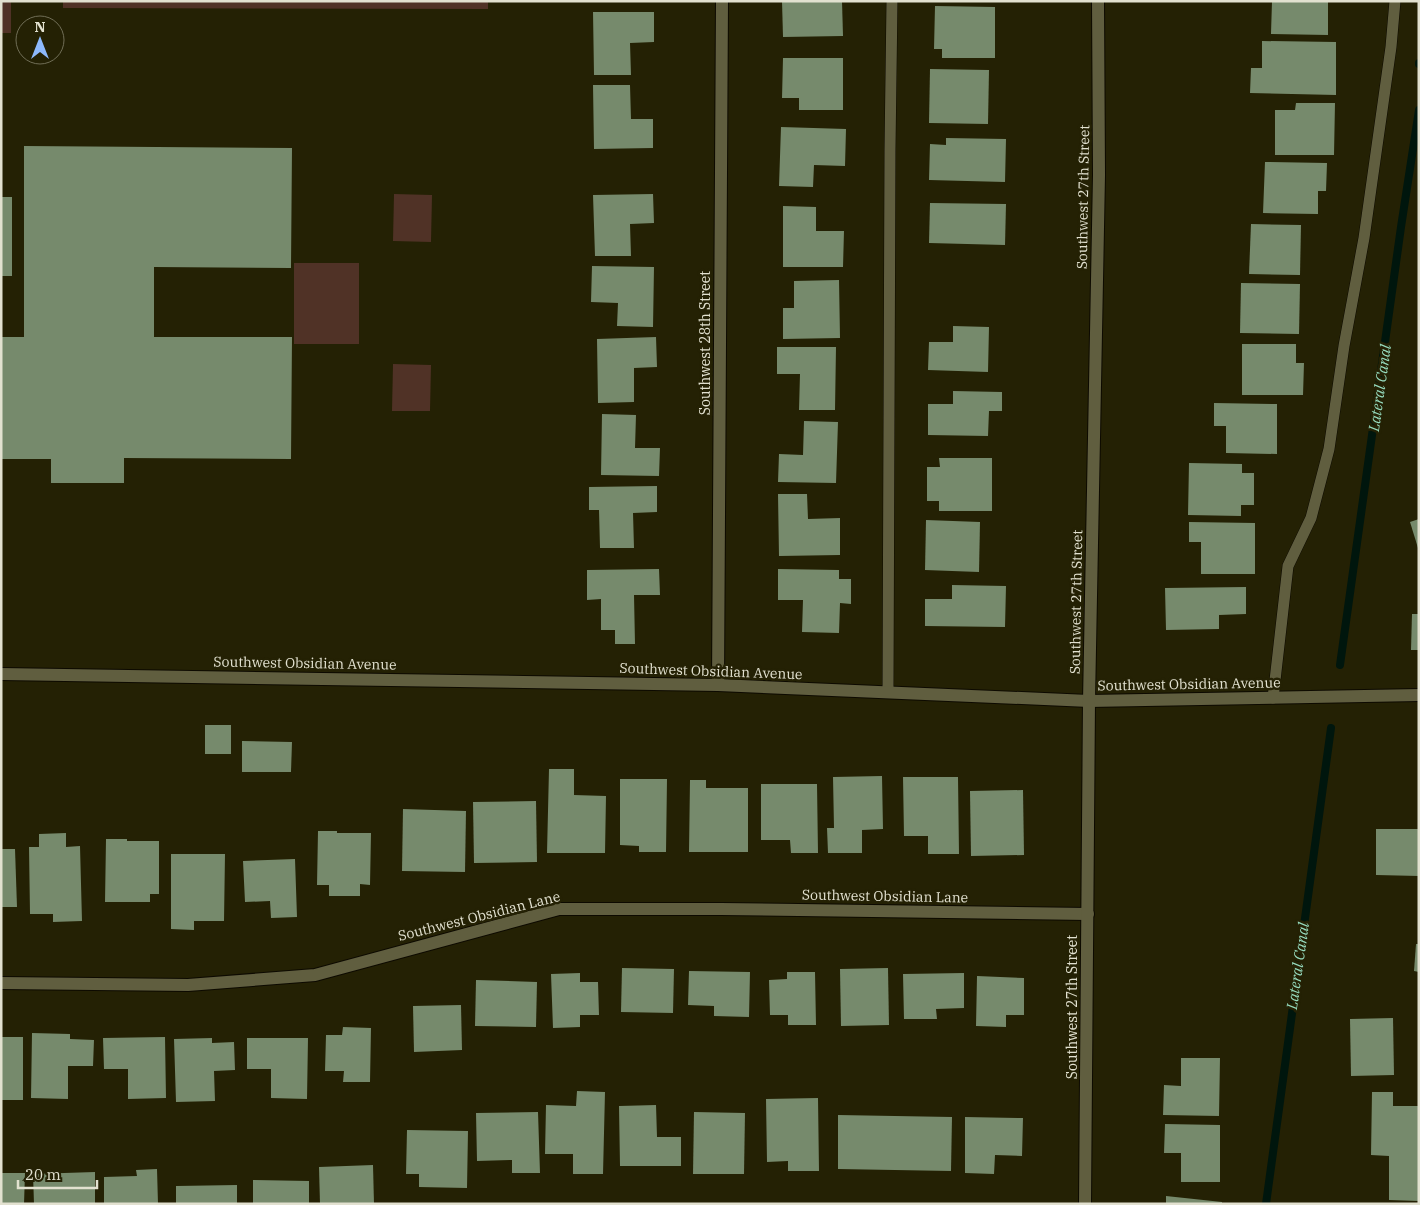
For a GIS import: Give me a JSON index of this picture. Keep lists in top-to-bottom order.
{
  "streets": {
    "street": [
      "Southwest 27th Street",
      "Southwest 28th Street",
      "Southwest Obsidian Avenue",
      "Southwest Obsidian Lane"
    ]
  },
  "crossings": [
    ["Southwest 27th Street", "Southwest Obsidian Avenue"],
    ["Southwest 27th Street", "Southwest Obsidian Lane"],
    ["Southwest 28th Street", "Southwest Obsidian Avenue"]
  ],
  "water": ["Lateral Canal"],
  "scale_bar": "20 m",
  "north": "top"
}
